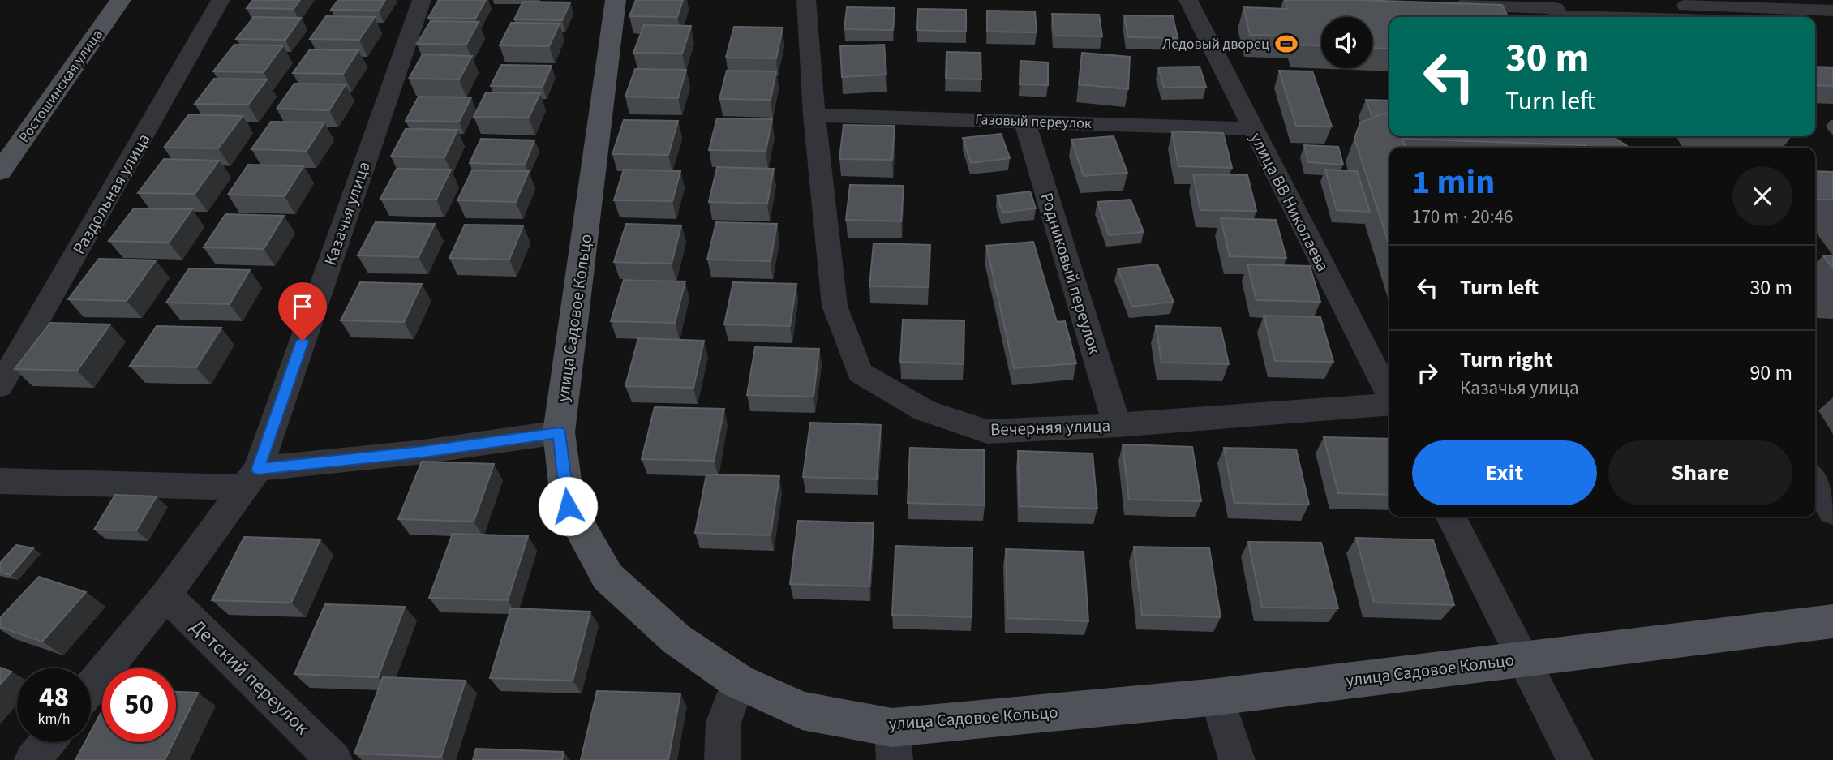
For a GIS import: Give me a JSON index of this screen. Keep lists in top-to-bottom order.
{
  "streets": {
    "main road": ["Ростошинская улица", "улица Садовое Кольцо"],
    "street": [
      "Газовый переулок",
      "Раздольная улица",
      "улица ВВ Николаева",
      "Казачья улица",
      "Родниковый переулок",
      "Вечерняя улица",
      "Детский переулок"
    ]
  },
  "crossings": [
    ["Газовый переулок", "улица ВВ Николаева"],
    ["Газовый переулок", "Родниковый переулок"],
    ["Газовый переулок", "Вечерняя улица"],
    ["Казачья улица", "Детский переулок"],
    ["Родниковый переулок", "Вечерняя улица"]
  ],
  "places": {
    "sports": ["Ледовый дворец"]
  },
  "page": {
    "turn": ["30 m", "Turn left"],
    "heading": ["1 min", "170 m · 20:46"],
    "list": [
      {
        "name": "Turn left",
        "value": "30 m"
      },
      {
        "name": "Turn right",
        "note": "Казачья улица",
        "value": "90 m"
      }
    ],
    "buttons": ["Exit", "Share"],
    "speed": "48 km/h",
    "limit": "50"
  }
}
